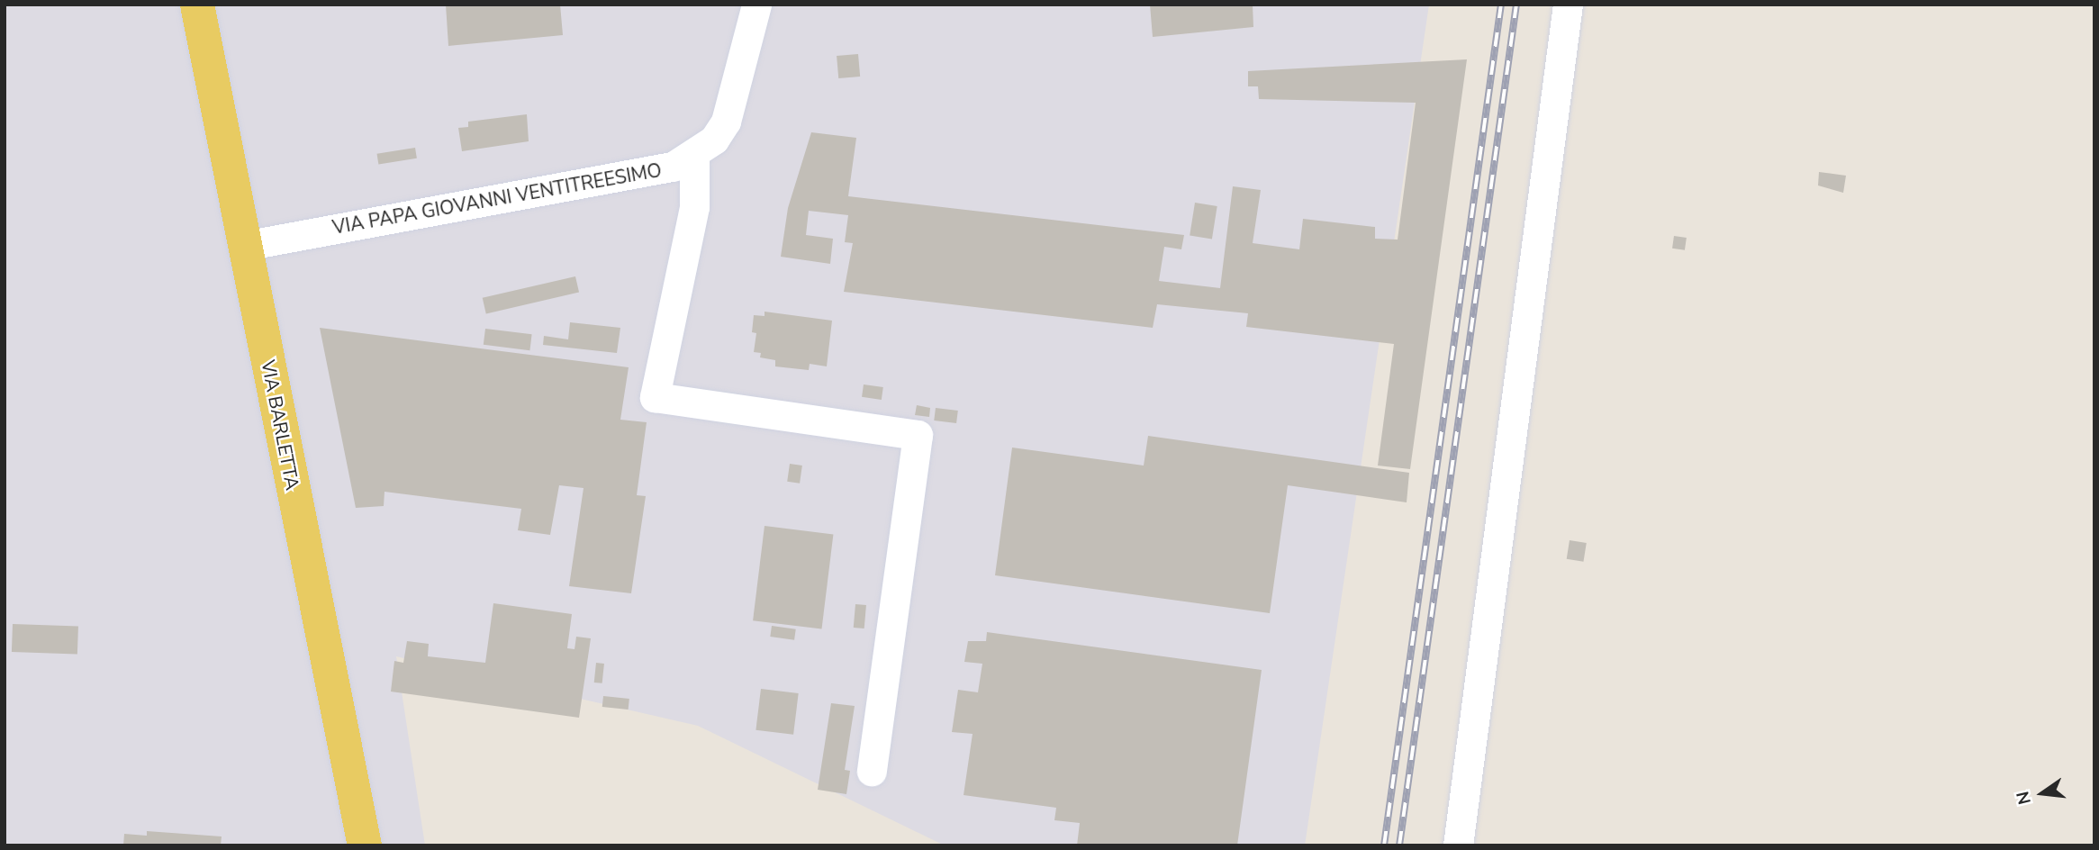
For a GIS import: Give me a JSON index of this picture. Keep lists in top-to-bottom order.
{
  "streets": {
    "main road": ["VIA BARLETTA"],
    "street": ["VIA PAPA GIOVANNI VENTITREESIMO"]
  },
  "crossings": [
    ["VIA PAPA GIOVANNI VENTITREESIMO", "VIA BARLETTA"]
  ],
  "north": "left"
}
